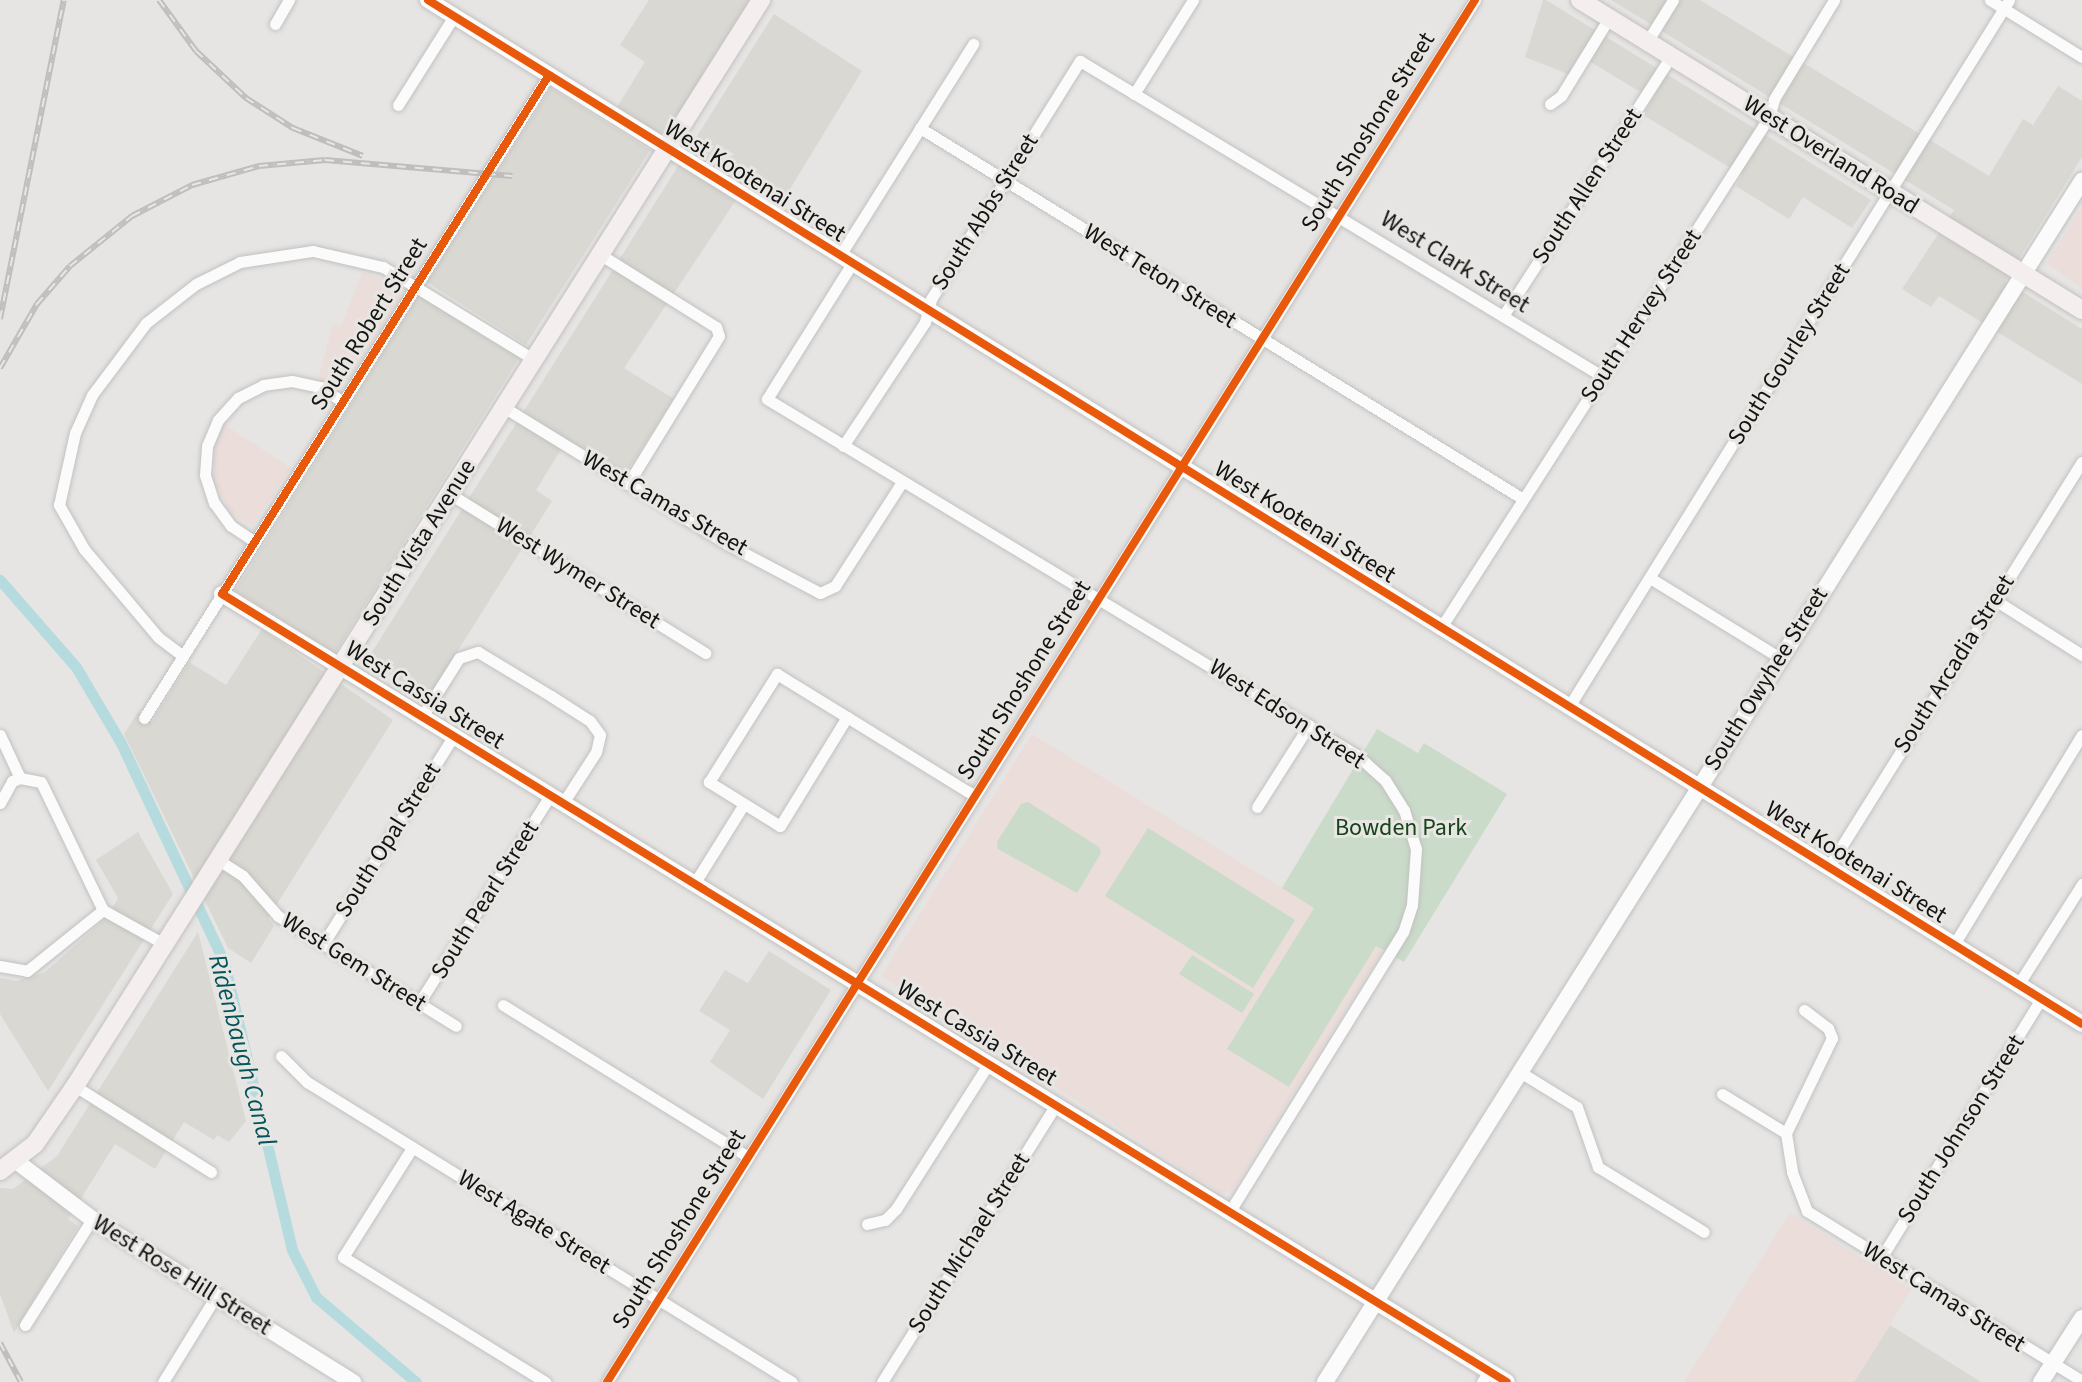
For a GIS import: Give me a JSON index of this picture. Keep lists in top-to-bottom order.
{
  "streets": {
    "main road": ["West Overland Road", "South Vista Avenue"],
    "street": [
      "South Shoshone Street",
      "West Kootenai Street",
      "South Allen Street",
      "South Abbs Street",
      "West Clark Street",
      "West Teton Street",
      "South Hervey Street",
      "South Robert Street",
      "South Gourley Street",
      "West Camas Street",
      "West Wymer Street",
      "South Arcadia Street",
      "South Owyhee Street",
      "West Cassia Street",
      "West Edson Street",
      "South Opal Street",
      "South Pearl Street",
      "West Gem Street",
      "South Johnson Street",
      "West Agate Street",
      "South Michael Street",
      "West Rose Hill Street"
    ]
  },
  "crossings": [
    ["South Shoshone Street", "West Kootenai Street"],
    ["South Shoshone Street", "West Clark Street"],
    ["South Shoshone Street", "West Teton Street"],
    ["South Shoshone Street", "West Cassia Street"],
    ["South Shoshone Street", "West Edson Street"],
    ["South Shoshone Street", "West Agate Street"],
    ["West Overland Road", "South Allen Street"],
    ["West Overland Road", "South Hervey Street"],
    ["West Overland Road", "South Gourley Street"],
    ["West Overland Road", "South Owyhee Street"],
    ["West Kootenai Street", "South Abbs Street"],
    ["West Kootenai Street", "South Hervey Street"],
    ["West Kootenai Street", "South Robert Street"],
    ["West Kootenai Street", "South Gourley Street"],
    ["West Kootenai Street", "South Vista Avenue"],
    ["West Kootenai Street", "South Arcadia Street"],
    ["West Kootenai Street", "South Owyhee Street"],
    ["West Kootenai Street", "West Edson Street"],
    ["West Kootenai Street", "South Johnson Street"],
    ["South Allen Street", "West Clark Street"],
    ["South Abbs Street", "West Clark Street"],
    ["South Abbs Street", "West Teton Street"],
    ["South Abbs Street", "West Edson Street"],
    ["West Clark Street", "South Hervey Street"],
    ["West Teton Street", "South Hervey Street"],
    ["South Robert Street", "West Cassia Street"],
    ["West Camas Street", "South Vista Avenue"],
    ["West Camas Street", "West Edson Street"],
    ["West Camas Street", "South Johnson Street"],
    ["South Vista Avenue", "West Wymer Street"],
    ["South Vista Avenue", "West Cassia Street"],
    ["South Vista Avenue", "West Gem Street"],
    ["South Vista Avenue", "West Rose Hill Street"],
    ["South Owyhee Street", "West Cassia Street"],
    ["West Cassia Street", "West Edson Street"],
    ["West Cassia Street", "South Opal Street"],
    ["West Cassia Street", "South Pearl Street"],
    ["West Cassia Street", "South Michael Street"],
    ["South Opal Street", "West Gem Street"],
    ["South Pearl Street", "West Gem Street"]
  ],
  "water": ["Ridenbaugh Canal"],
  "parks": ["Bowden Park"]
}
